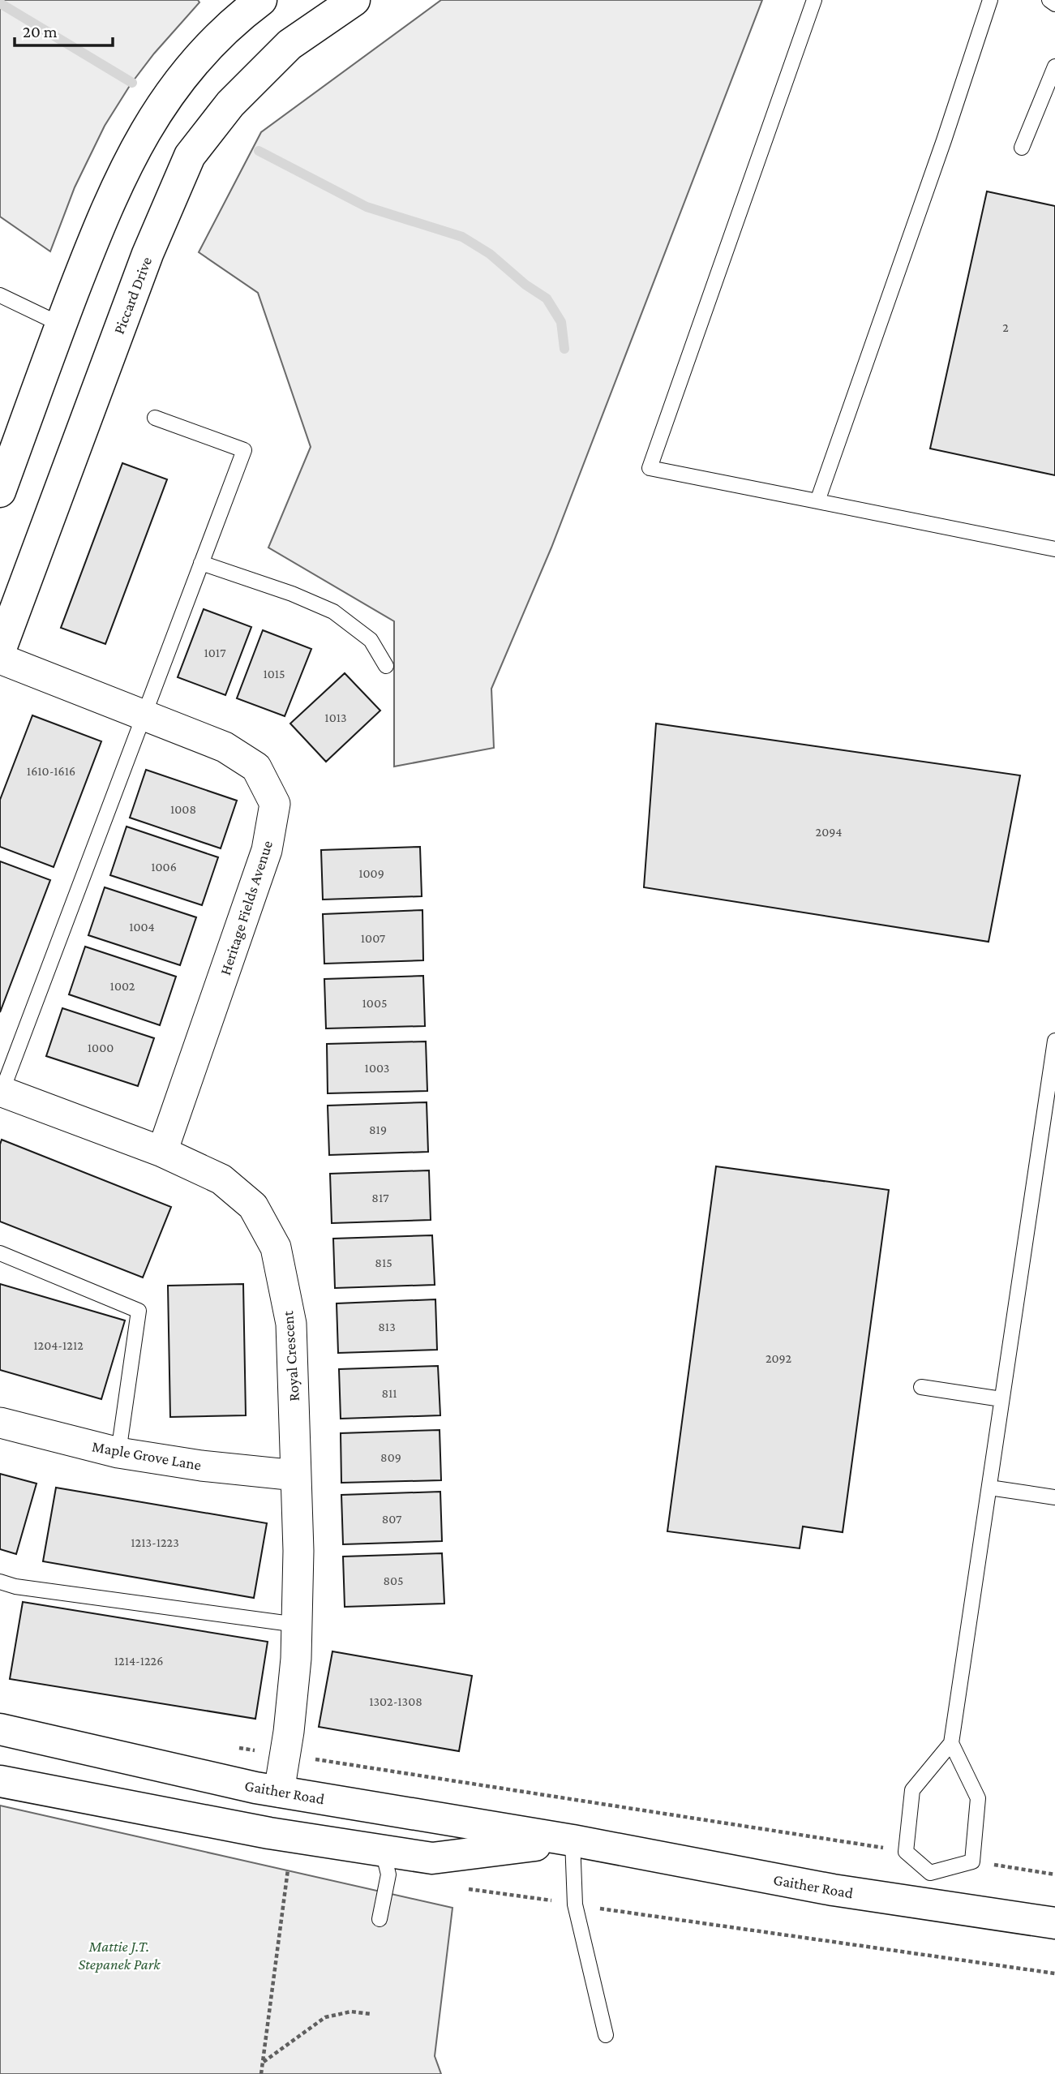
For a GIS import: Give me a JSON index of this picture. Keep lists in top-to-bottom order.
{
  "streets": {
    "main road": ["Piccard Drive", "Gaither Road"],
    "street": ["Heritage Fields Avenue", "Royal Crescent", "Maple Grove Lane"]
  },
  "crossings": [
    ["Heritage Fields Avenue", "Royal Crescent"],
    ["Royal Crescent", "Maple Grove Lane"],
    ["Royal Crescent", "Gaither Road"]
  ],
  "parks": ["Mattie J.T. Stepanek Park"],
  "house_numbers": [
    "2",
    "1017",
    "1015",
    "1013",
    "1610-1616",
    "1008",
    "2094",
    "1006",
    "1009",
    "1004",
    "1007",
    "1002",
    "1005",
    "1000",
    "1003",
    "819",
    "817",
    "815",
    "813",
    "1204-1212",
    "2092",
    "811",
    "809",
    "807",
    "1213-1223",
    "805",
    "1214-1226",
    "1302-1308"
  ],
  "scale_bar": "20 m"
}
